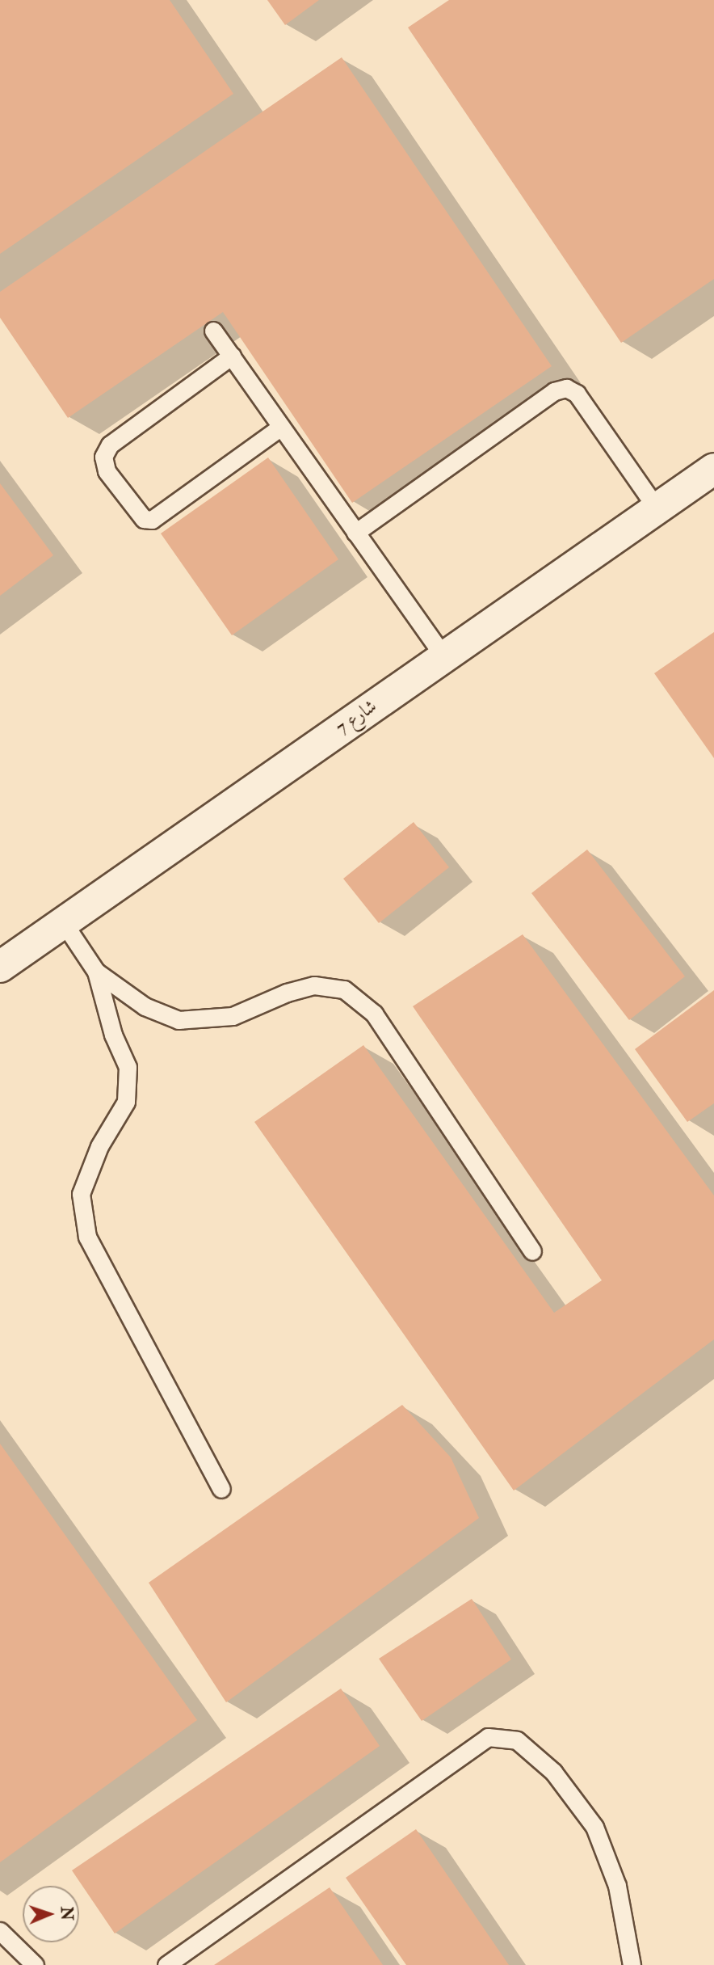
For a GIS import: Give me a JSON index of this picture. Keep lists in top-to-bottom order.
{
  "streets": {
    "street": ["شارع 7"]
  },
  "north": "right"
}
